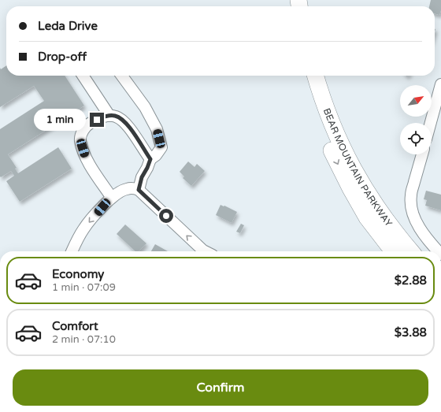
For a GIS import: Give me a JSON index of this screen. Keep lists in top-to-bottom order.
{
  "streets": {
    "highway": ["BEAR MOUNTAIN PARKWAY"]
  },
  "north": "top right",
  "page": {
    "banner": ["Leda Drive", "Drop-off"],
    "bubble": "1 min",
    "list": [
      {
        "name": "Economy",
        "note": "1 min · 07:09",
        "value": "$2.88"
      },
      {
        "name": "Comfort",
        "note": "2 min · 07:10",
        "value": "$3.88"
      }
    ],
    "buttons": "Confirm"
  }
}
